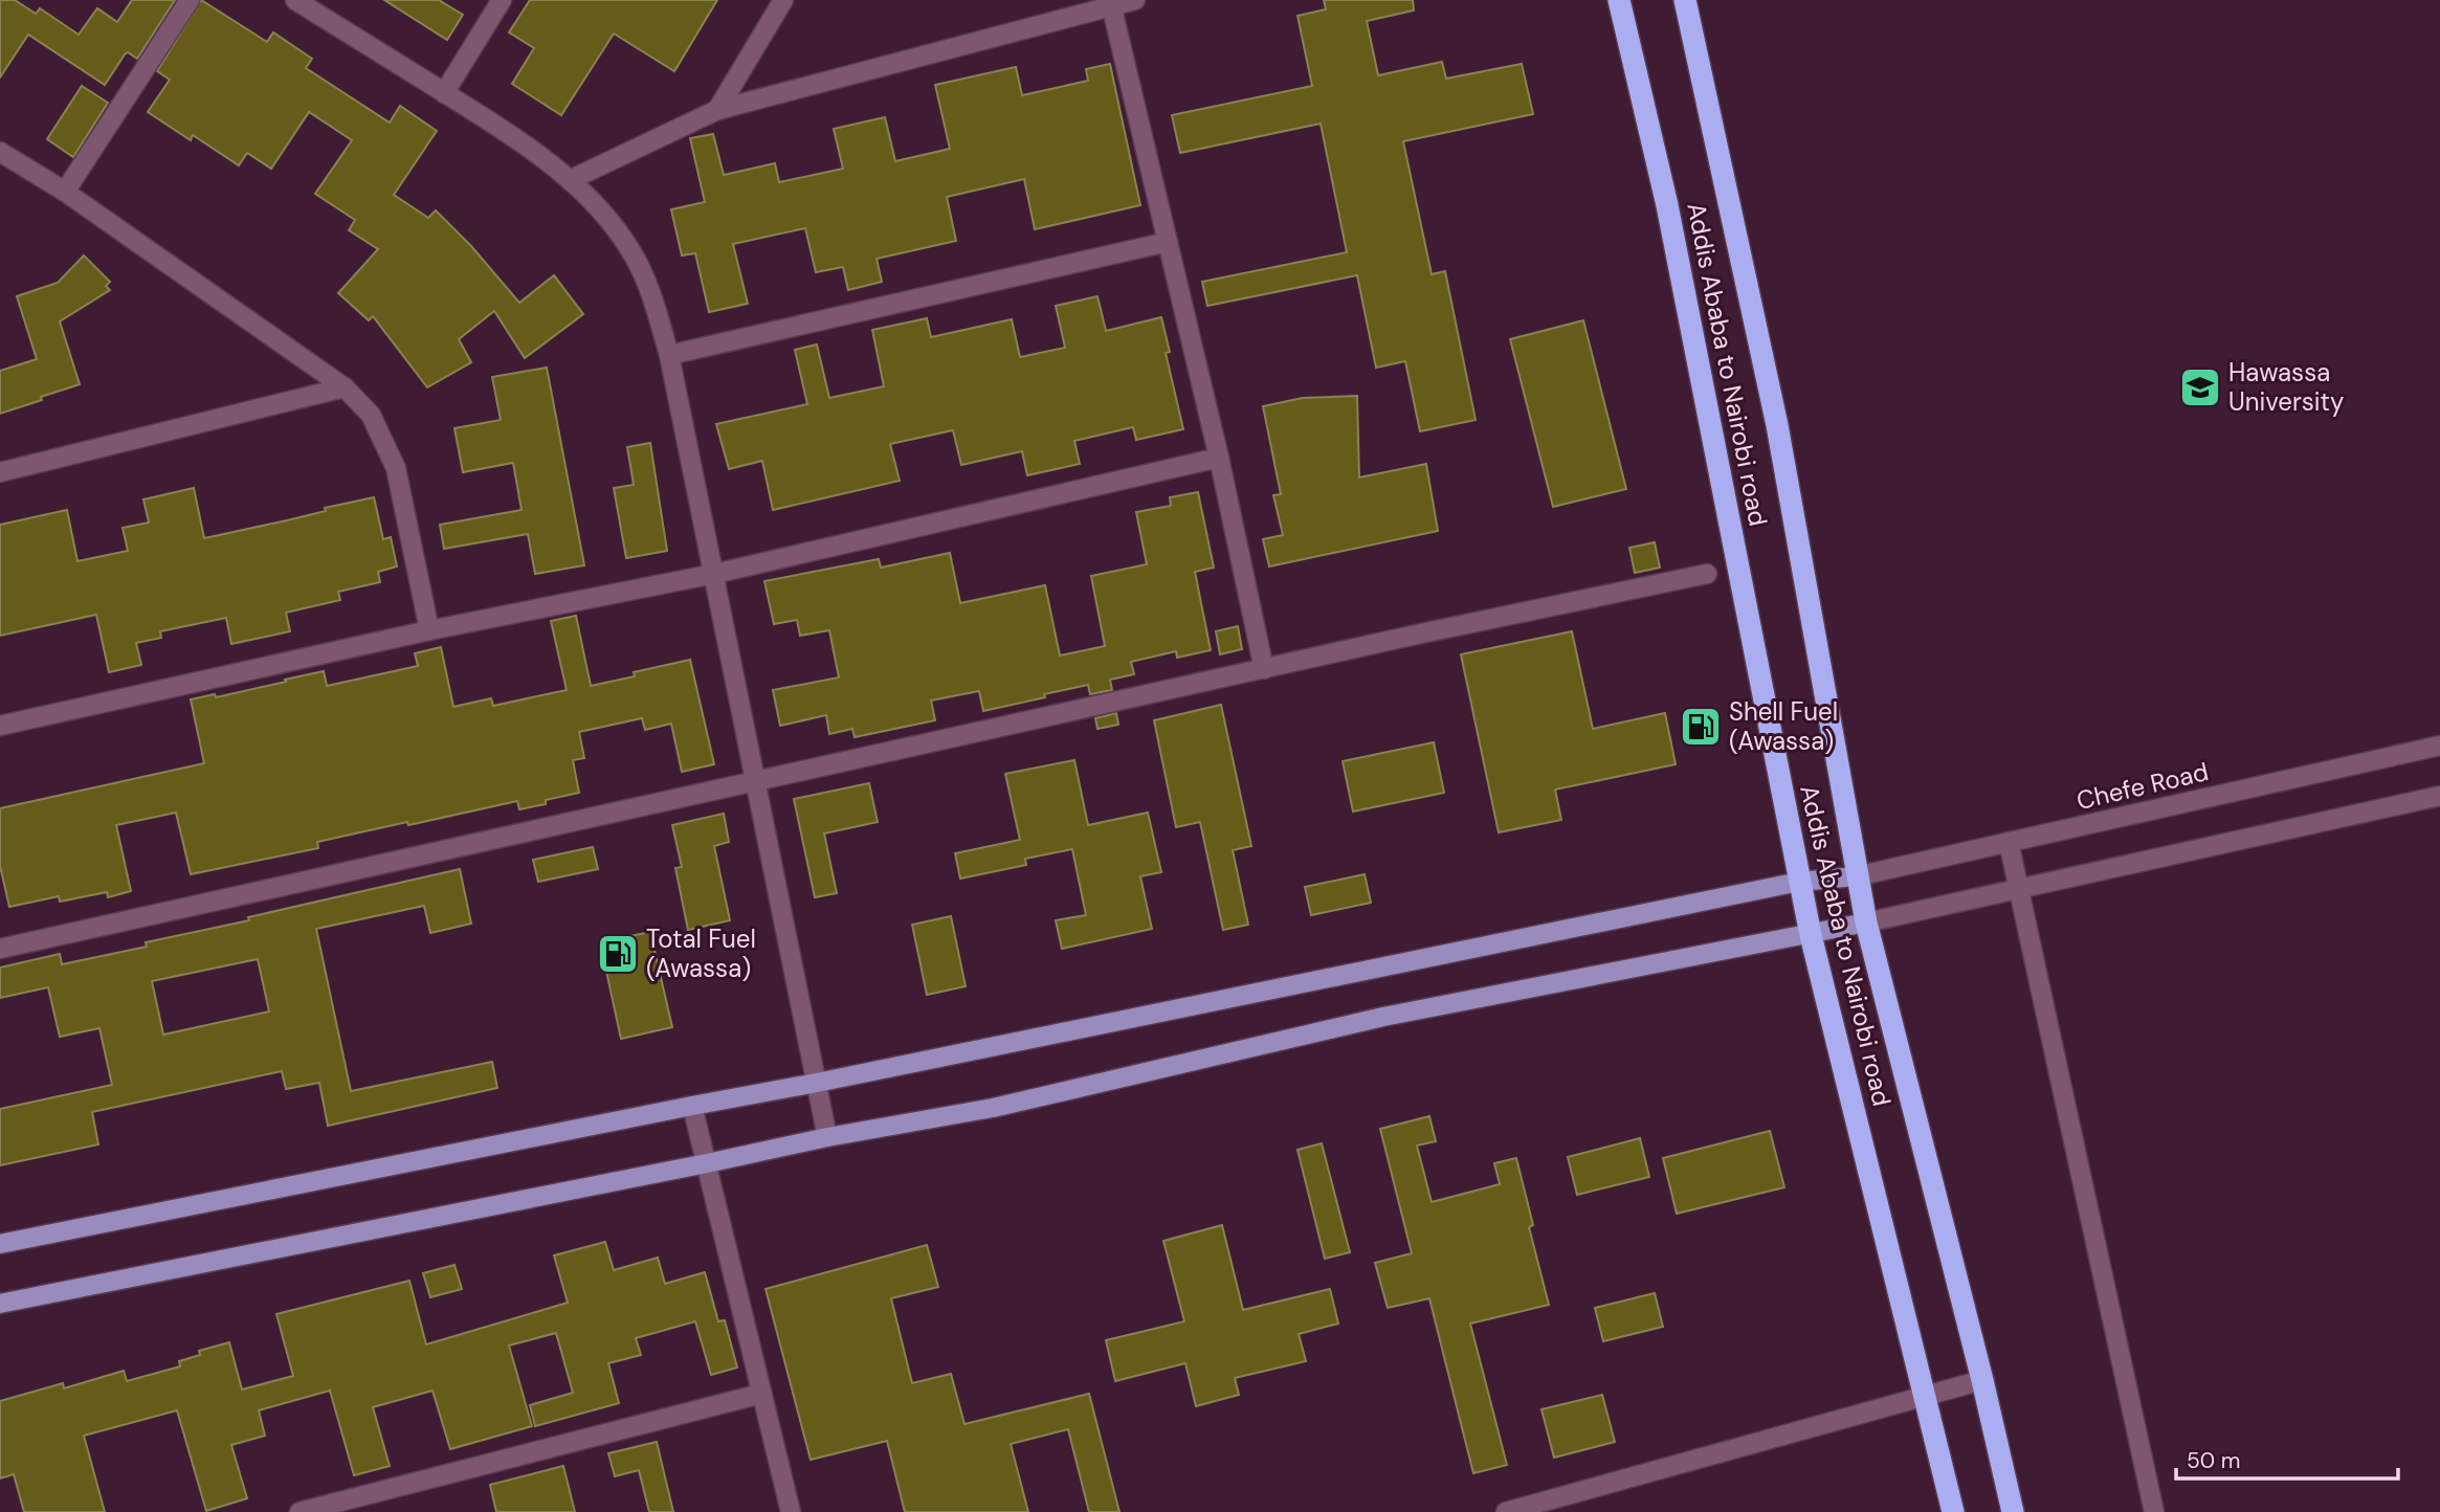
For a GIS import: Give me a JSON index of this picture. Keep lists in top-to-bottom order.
{
  "streets": {
    "highway": ["Addis Ababa to Nairobi road"],
    "street": ["Chefe Road"]
  },
  "crossings": [
    ["Addis Ababa to Nairobi road", "Chefe Road"]
  ],
  "places": {
    "school or university": ["Hawassa University"],
    "fuel station": ["Shell Fuel (Awassa)", "Total Fuel (Awassa)"]
  },
  "scale_bar": "50 m"
}
